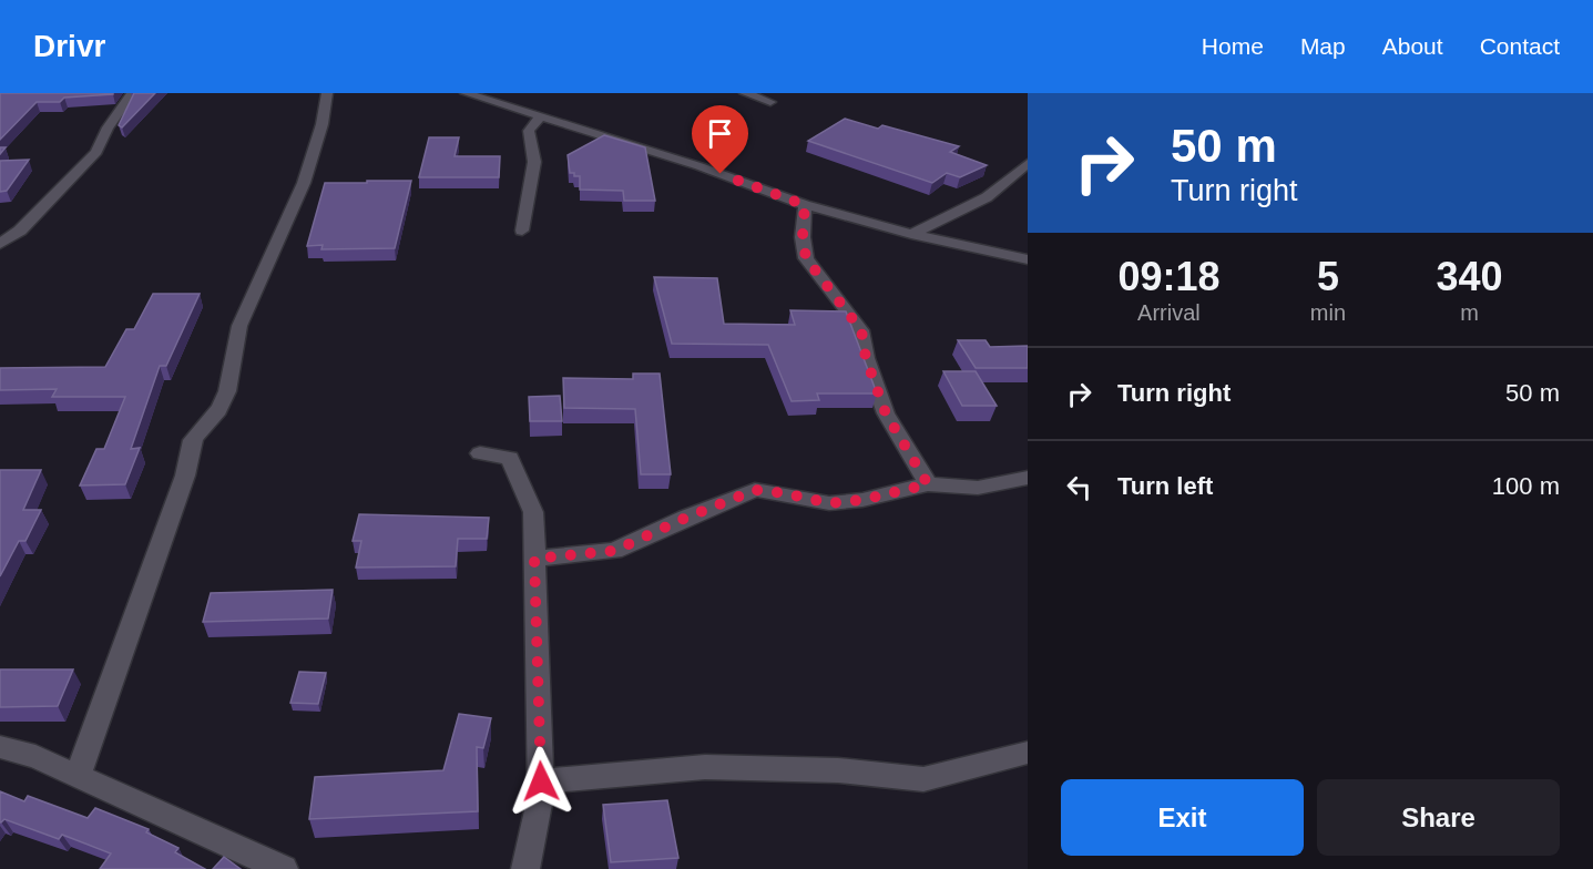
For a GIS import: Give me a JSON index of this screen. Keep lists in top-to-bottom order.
{
  "page": {
    "header": "Drivr",
    "nav": [
      "Home",
      "Map",
      "About",
      "Contact"
    ],
    "turn": ["50 m", "Turn right"],
    "eta": [
      "09:18",
      "Arrival",
      "5",
      "min",
      "340",
      "m"
    ],
    "list": [
      {
        "name": "Turn right",
        "value": "50 m"
      },
      {
        "name": "Turn left",
        "value": "100 m"
      }
    ],
    "buttons": ["Exit", "Share"]
  }
}
